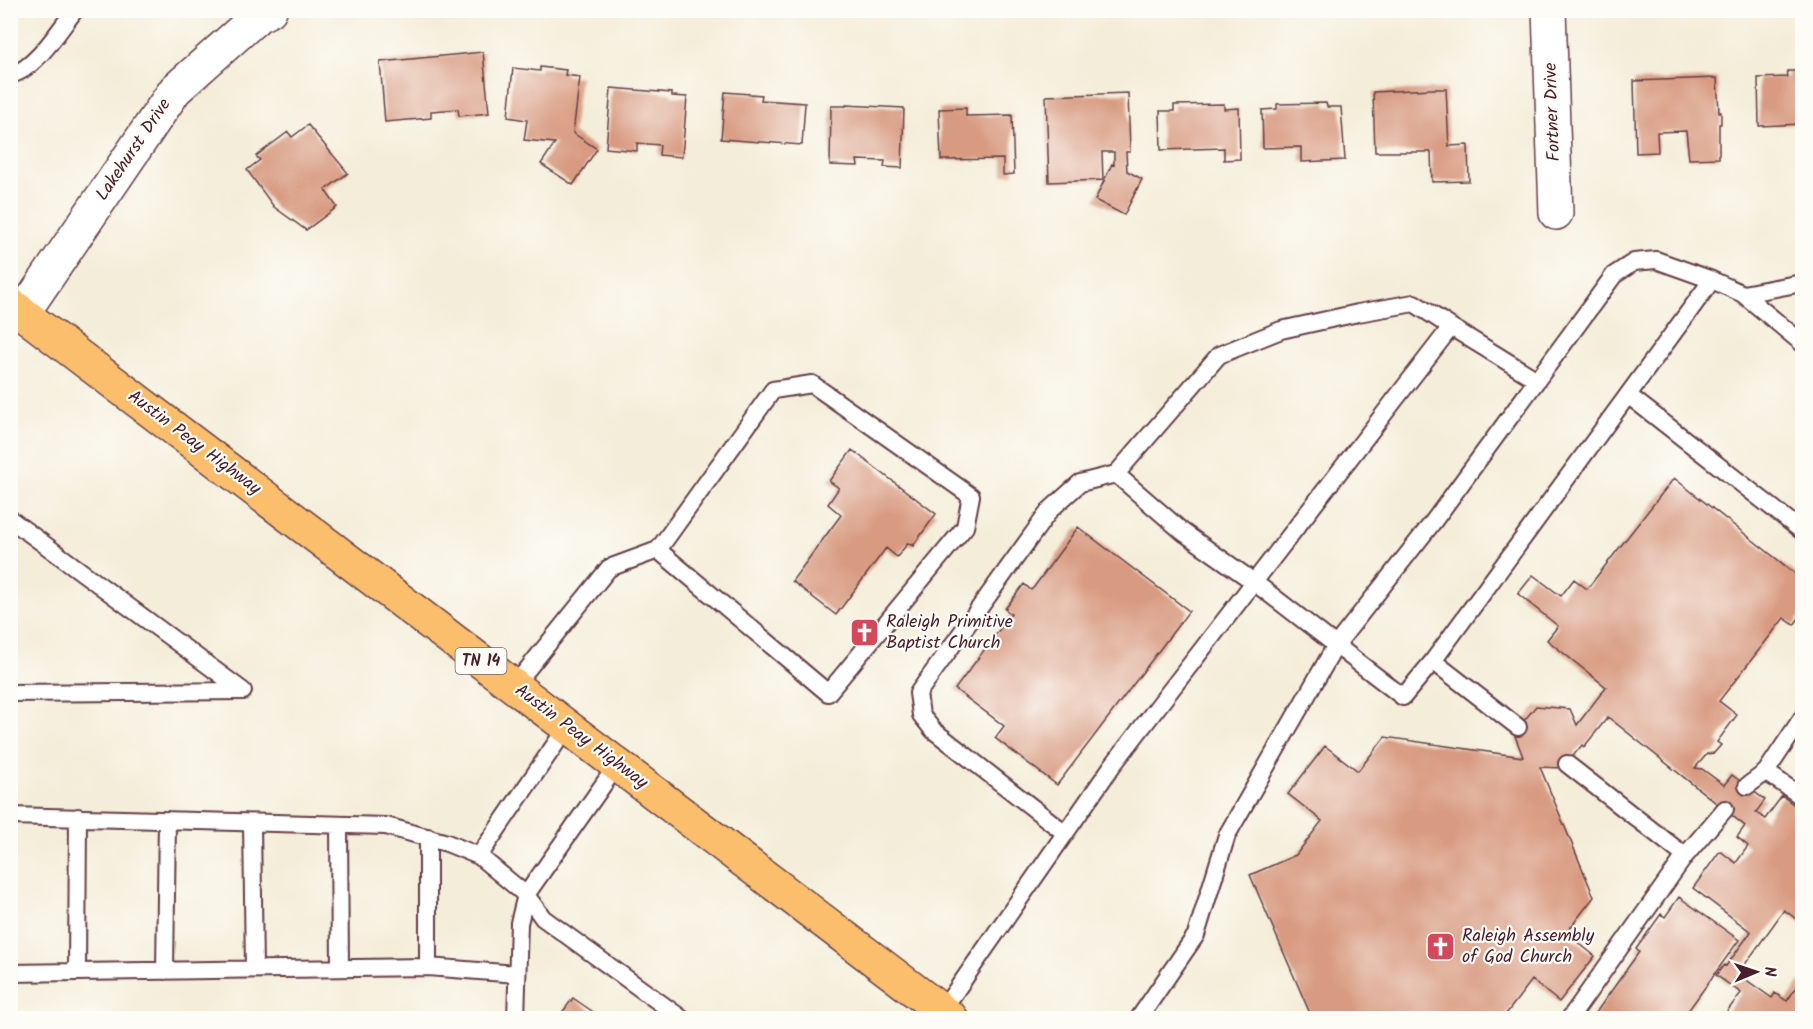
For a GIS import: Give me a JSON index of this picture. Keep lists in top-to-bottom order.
{
  "streets": {
    "main road": ["Austin Peay Highway", "TN 14"],
    "street": ["Fortner Drive", "Lakehurst Drive"]
  },
  "crossings": [
    ["Lakehurst Drive", "Austin Peay Highway"]
  ],
  "places": {
    "church": ["Raleigh Primitive Baptist Church", "Raleigh Assembly of God Church"]
  },
  "north": "right"
}
